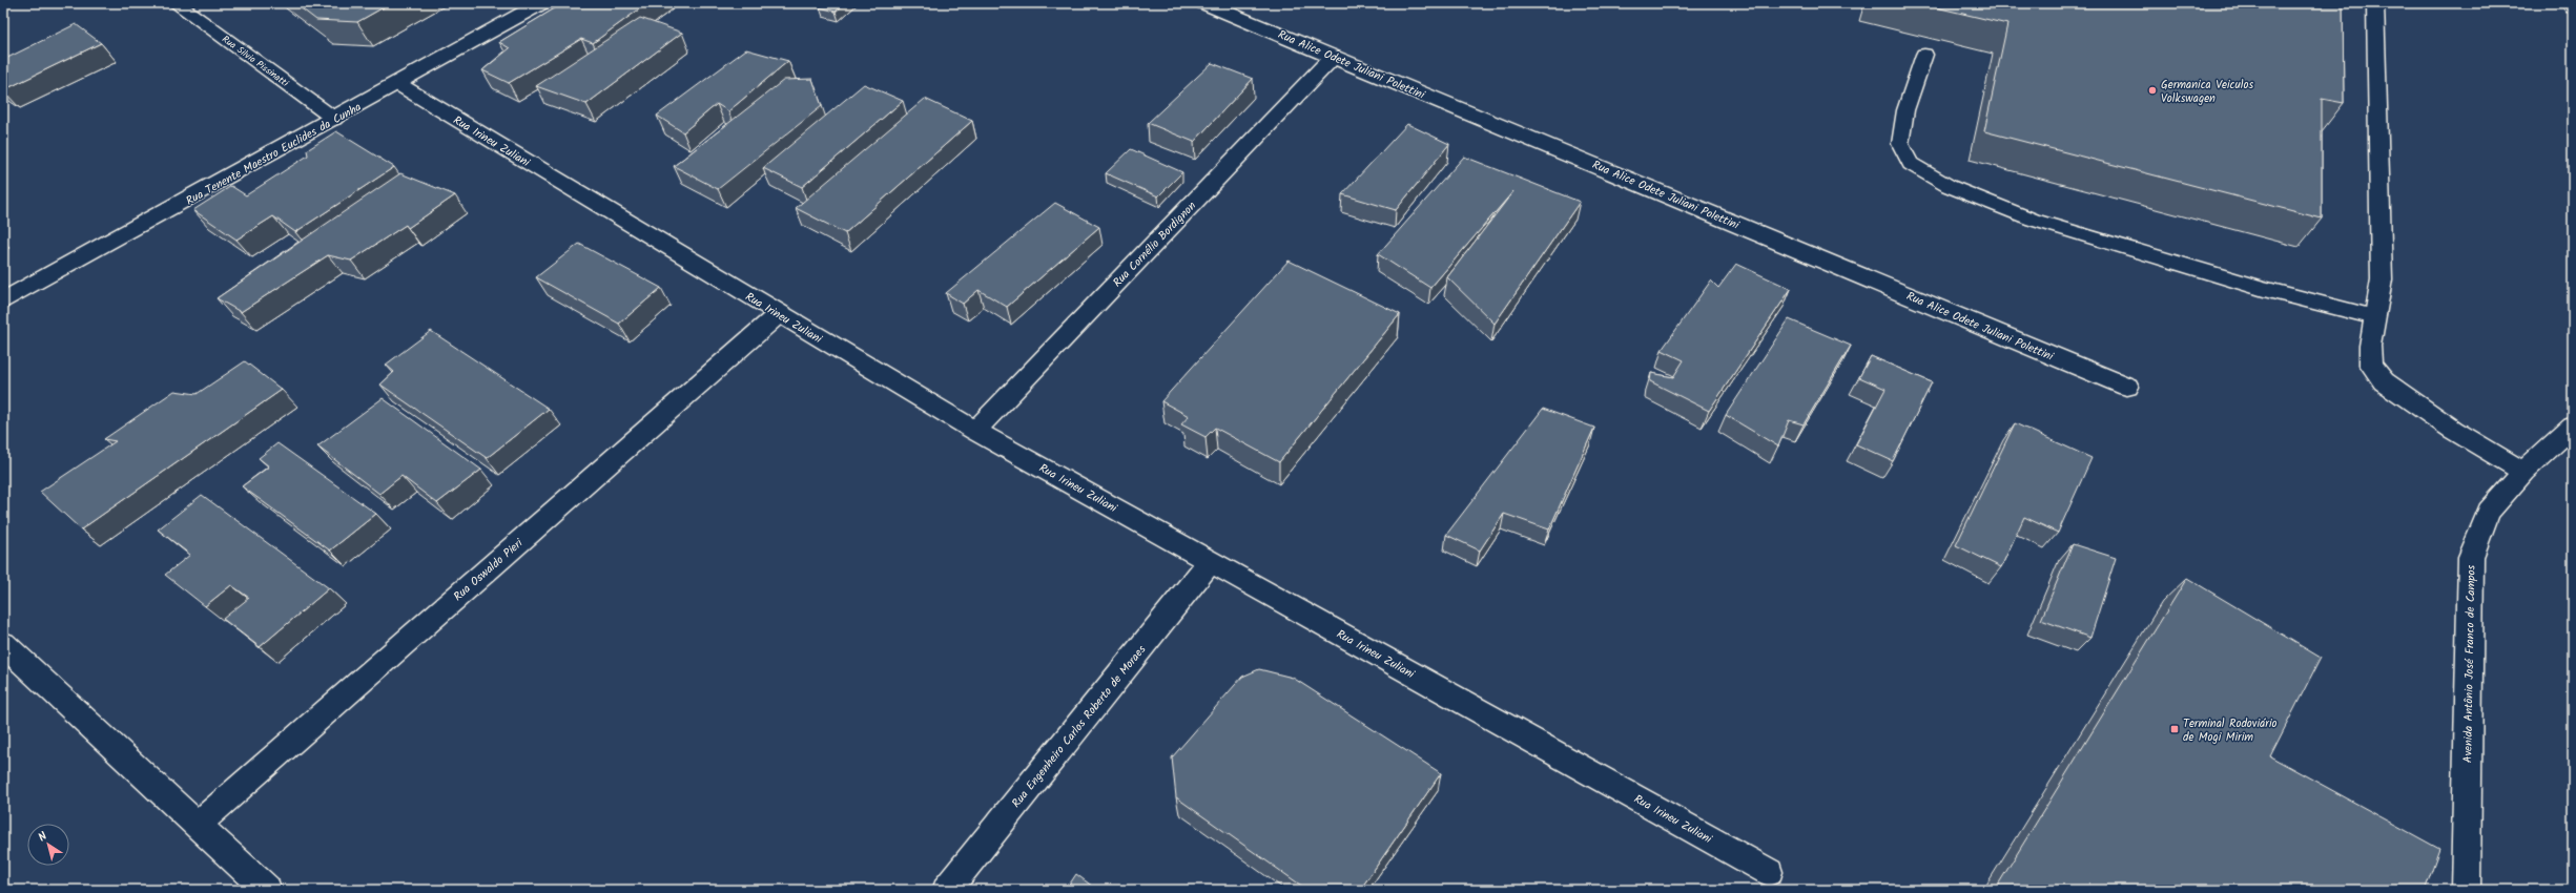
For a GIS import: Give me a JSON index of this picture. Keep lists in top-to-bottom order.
{
  "streets": {
    "street": [
      "Rua Silvio Pissinatti",
      "Rua Alice Odete Juliani Polettini",
      "Rua Irineu Zuliani",
      "Rua Tenente Maestro Euclides da Cunha",
      "Rua Cornélio Bordignon",
      "Rua Oswaldo Pieri",
      "Avenida Antônio José Franco de Campos",
      "Rua Engenheiro Carlos Roberto de Moraes"
    ]
  },
  "crossings": [
    ["Rua Silvio Pissinatti", "Rua Tenente Maestro Euclides da Cunha"],
    ["Rua Alice Odete Juliani Polettini", "Rua Cornélio Bordignon"],
    ["Rua Irineu Zuliani", "Rua Tenente Maestro Euclides da Cunha"],
    ["Rua Irineu Zuliani", "Rua Cornélio Bordignon"],
    ["Rua Irineu Zuliani", "Rua Oswaldo Pieri"],
    ["Rua Irineu Zuliani", "Rua Engenheiro Carlos Roberto de Moraes"]
  ],
  "places": {
    "other": ["Germanica Veiculos Volkswagen"],
    "transit": ["Terminal Rodoviário de Mogi Mirim"]
  },
  "north": "top left"
}
